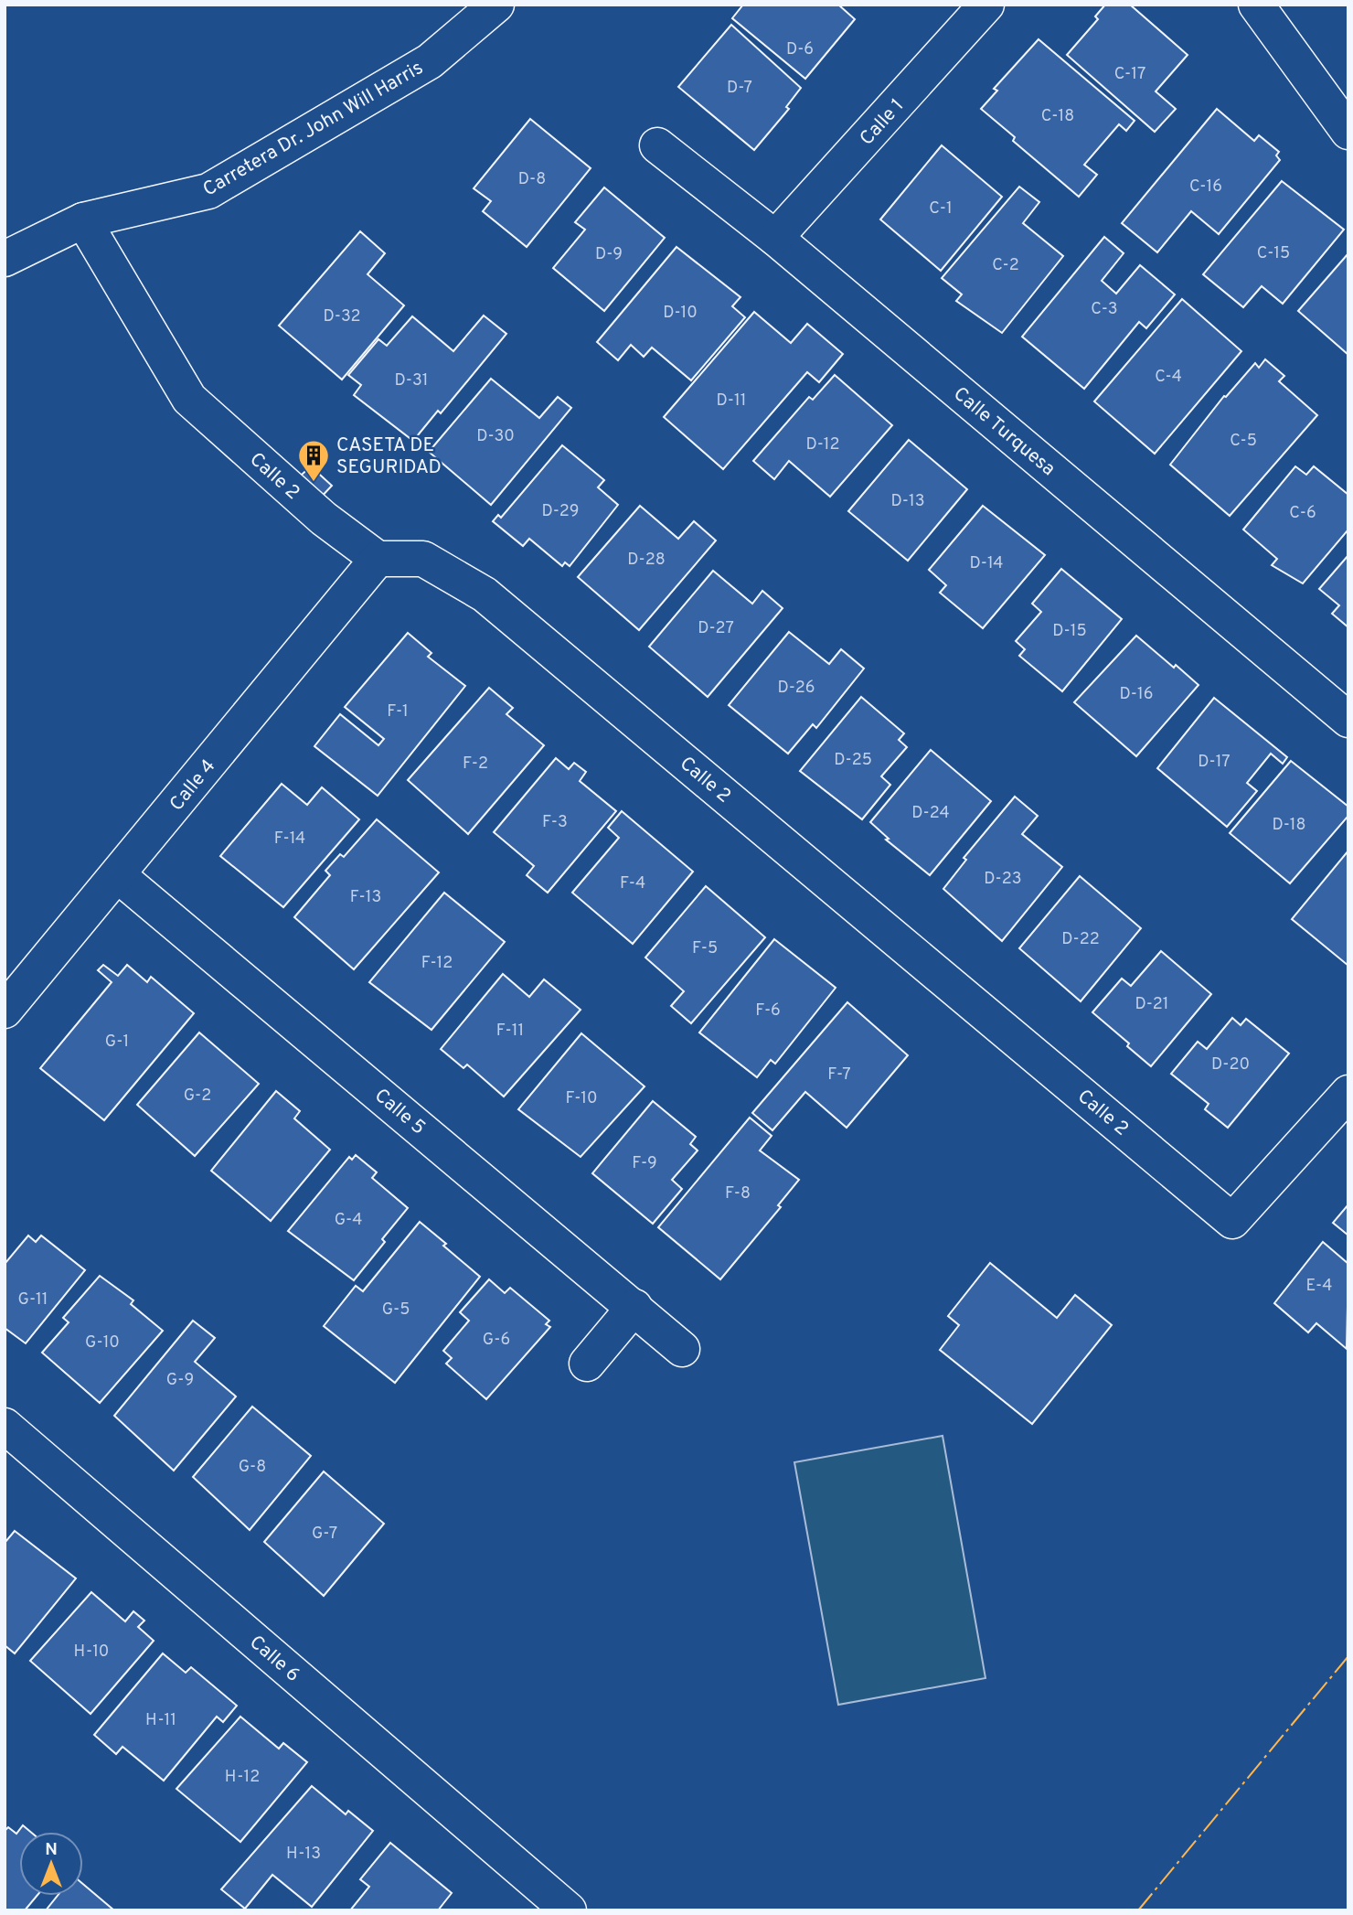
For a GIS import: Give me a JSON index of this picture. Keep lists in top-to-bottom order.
{
  "streets": {
    "street": [
      "Calle 1",
      "Carretera Dr. John Will Harris",
      "Calle Turquesa",
      "Calle 2",
      "Calle 4",
      "Calle 5",
      "Calle 6"
    ]
  },
  "crossings": [
    ["Calle 1", "Calle Turquesa"],
    ["Carretera Dr. John Will Harris", "Calle 2"],
    ["Calle 2", "Calle 4"],
    ["Calle 4", "Calle 5"]
  ],
  "places": {
    "building": ["CASETA DE SEGURIDAD"]
  },
  "house_numbers": [
    "D-6",
    "C-17",
    "D-7",
    "C-18",
    "D-8",
    "C-16",
    "C-1",
    "C-15",
    "D-9",
    "C-2",
    "C-3",
    "D-10",
    "D-32",
    "C-4",
    "D-31",
    "D-11",
    "D-30",
    "C-5",
    "D-12",
    "D-13",
    "D-29",
    "C-6",
    "D-28",
    "D-14",
    "D-27",
    "D-15",
    "D-26",
    "D-16",
    "F-1",
    "D-25",
    "D-17",
    "F-2",
    "D-24",
    "F-3",
    "D-18",
    "F-14",
    "D-23",
    "F-4",
    "F-13",
    "D-22",
    "F-5",
    "F-12",
    "D-21",
    "F-6",
    "F-11",
    "G-1",
    "D-20",
    "F-7",
    "G-2",
    "F-10",
    "F-9",
    "F-8",
    "G-4",
    "E-4",
    "G-11",
    "G-5",
    "G-6",
    "G-10",
    "G-9",
    "G-8",
    "G-7",
    "H-10",
    "H-11",
    "H-12",
    "H-13"
  ],
  "north": "top"
}
